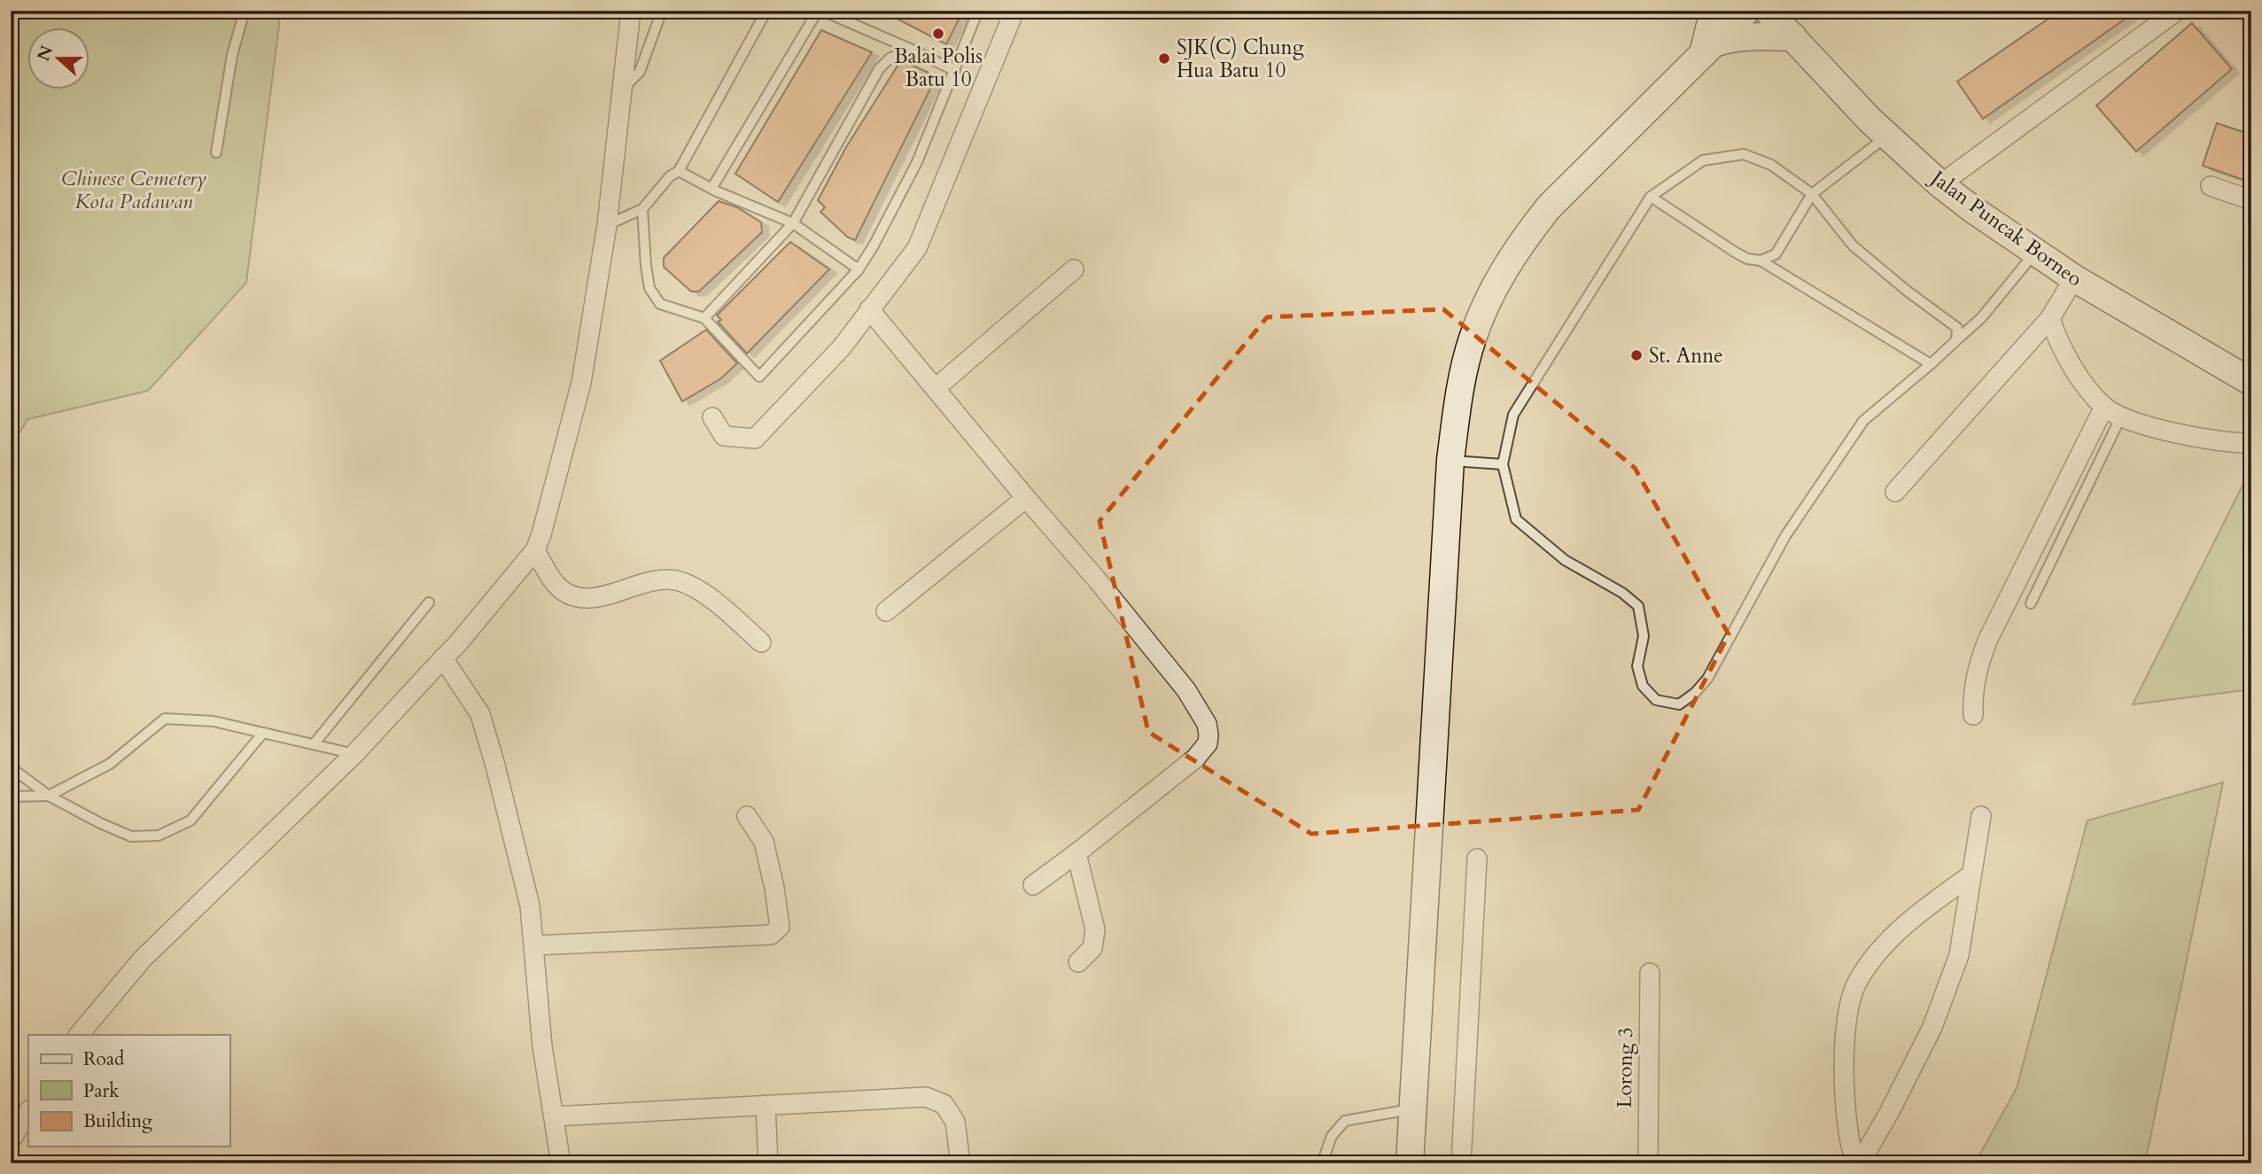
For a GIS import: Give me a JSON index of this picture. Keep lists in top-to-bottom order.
{
  "streets": {
    "street": ["Jalan Puncak Borneo", "Lorong 3"]
  },
  "parks": ["Chinese Cemetery Kota Padawan"],
  "places": ["Balai Polis Batu 10", "SJK(C) Chung Hua Batu 10", "St. Anne"],
  "legend": ["Road", "Park", "Building"],
  "north": "left"
}
